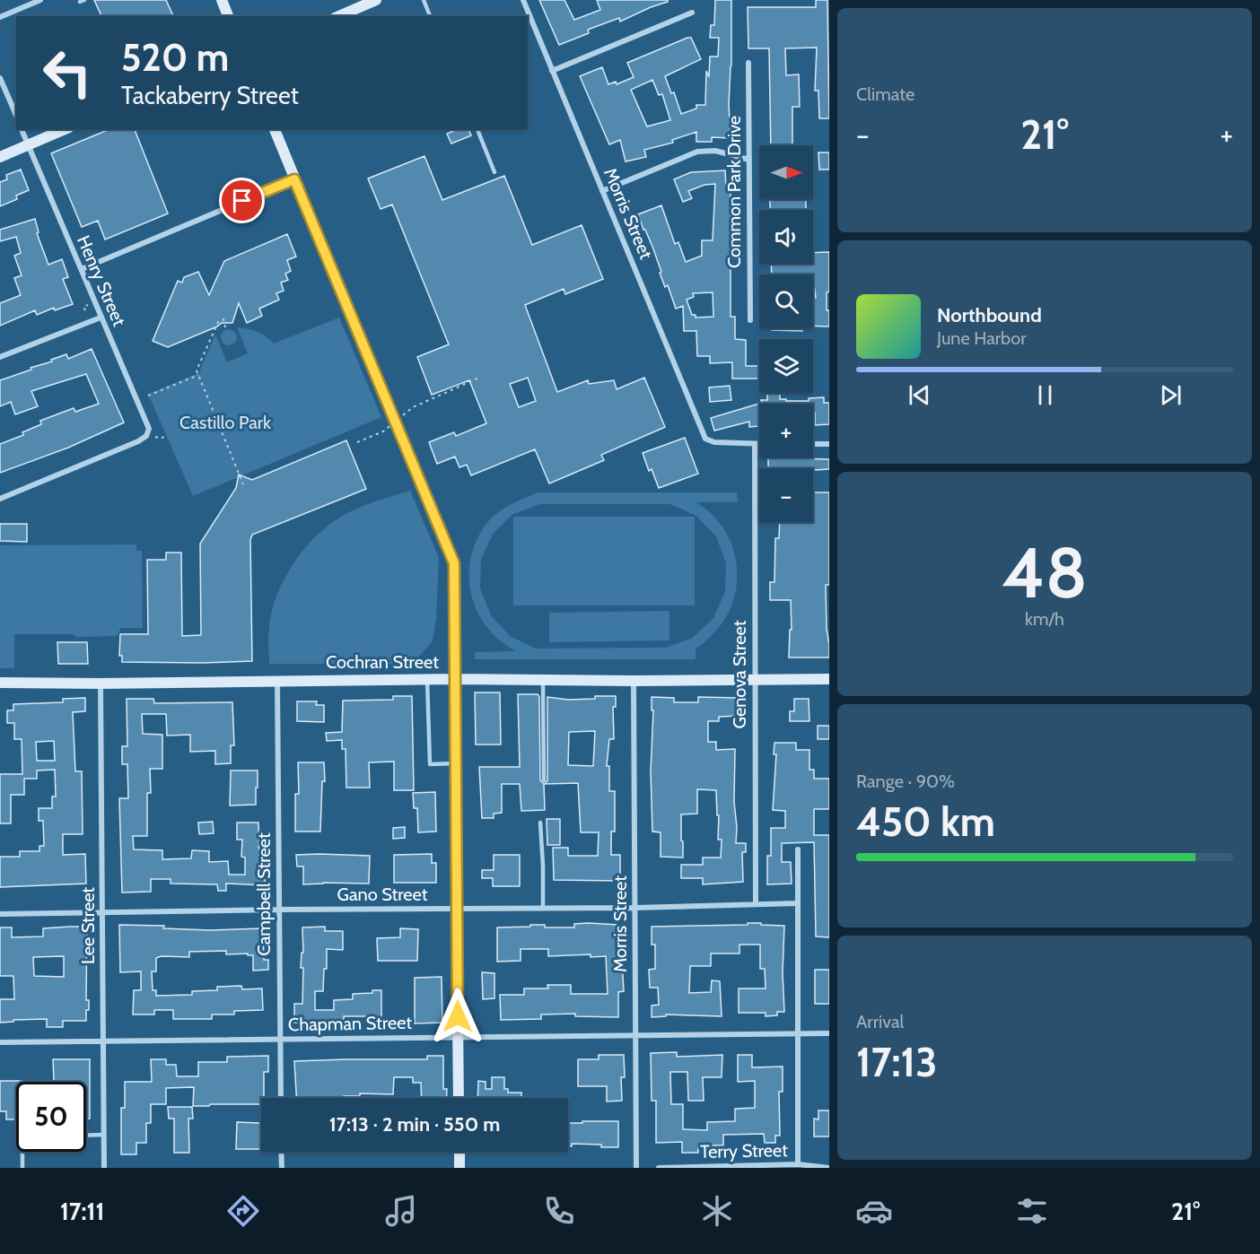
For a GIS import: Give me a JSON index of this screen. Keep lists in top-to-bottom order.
{
  "streets": {
    "main road": ["Cochran Street"],
    "street": [
      "Common Park Drive",
      "Morris Street",
      "Henry Street",
      "Genova Street",
      "Campbell Street",
      "Gano Street",
      "Lee Street",
      "Chapman Street",
      "Terry Street"
    ]
  },
  "crossings": [
    ["Morris Street", "Cochran Street"],
    ["Morris Street", "Genova Street"],
    ["Morris Street", "Gano Street"],
    ["Morris Street", "Chapman Street"],
    ["Cochran Street", "Genova Street"],
    ["Cochran Street", "Campbell Street"],
    ["Cochran Street", "Lee Street"],
    ["Genova Street", "Gano Street"],
    ["Campbell Street", "Gano Street"],
    ["Campbell Street", "Chapman Street"],
    ["Gano Street", "Lee Street"],
    ["Lee Street", "Chapman Street"]
  ],
  "parks": ["Castillo Park"],
  "north": "right",
  "page": {
    "tile": [
      "Climate",
      ["48", "km/h"],
      ["Range · 90%", "450 km"],
      ["Arrival", "17:13"]
    ],
    "turn": ["520 m", "Tackaberry Street"],
    "heat": ["−", "21°", "+"],
    "map_buttons": ["+", "−"],
    "song": ["Northbound", "June Harbor"],
    "limit": "50",
    "trip": "17:13 · 2 min · 550 m",
    "tabs": ["17:11", "21°"]
  }
}
